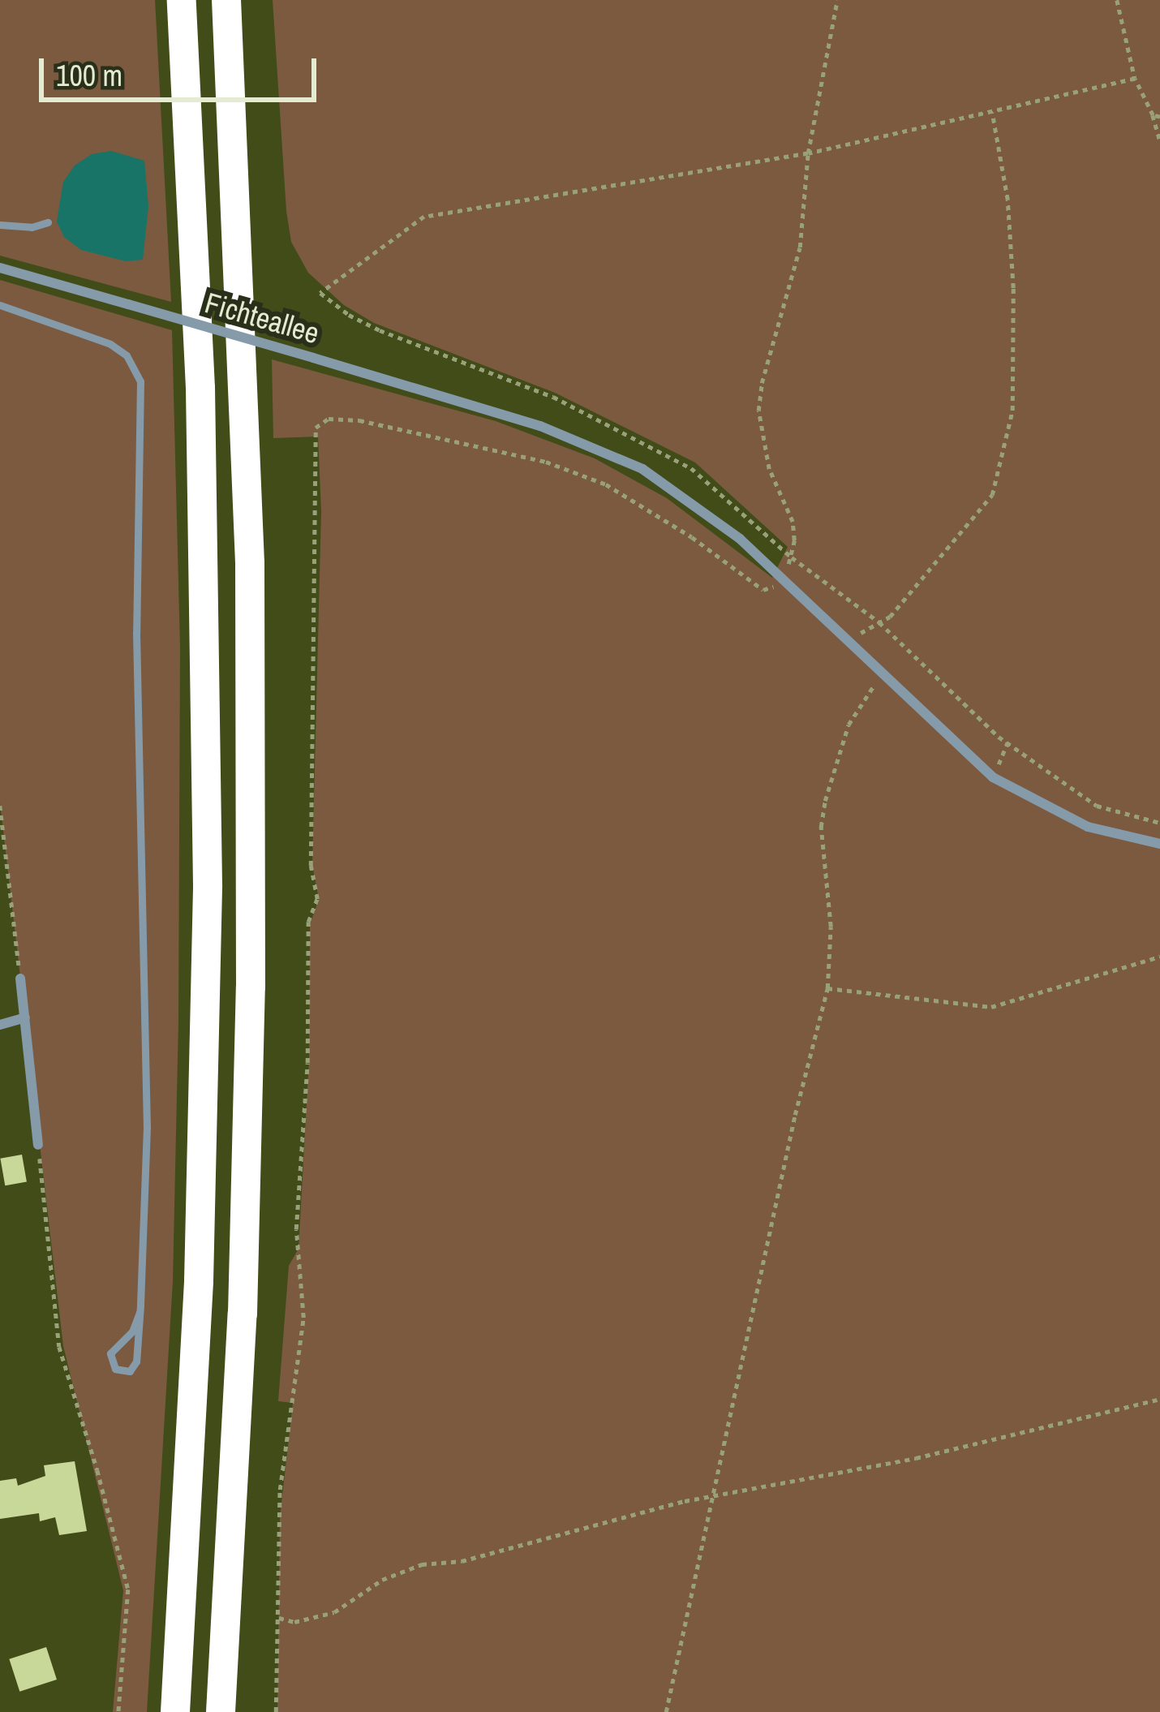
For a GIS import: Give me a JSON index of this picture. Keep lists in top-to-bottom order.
{
  "streets": {
    "street": ["Fichteallee"]
  },
  "scale_bar": "100 m"
}
